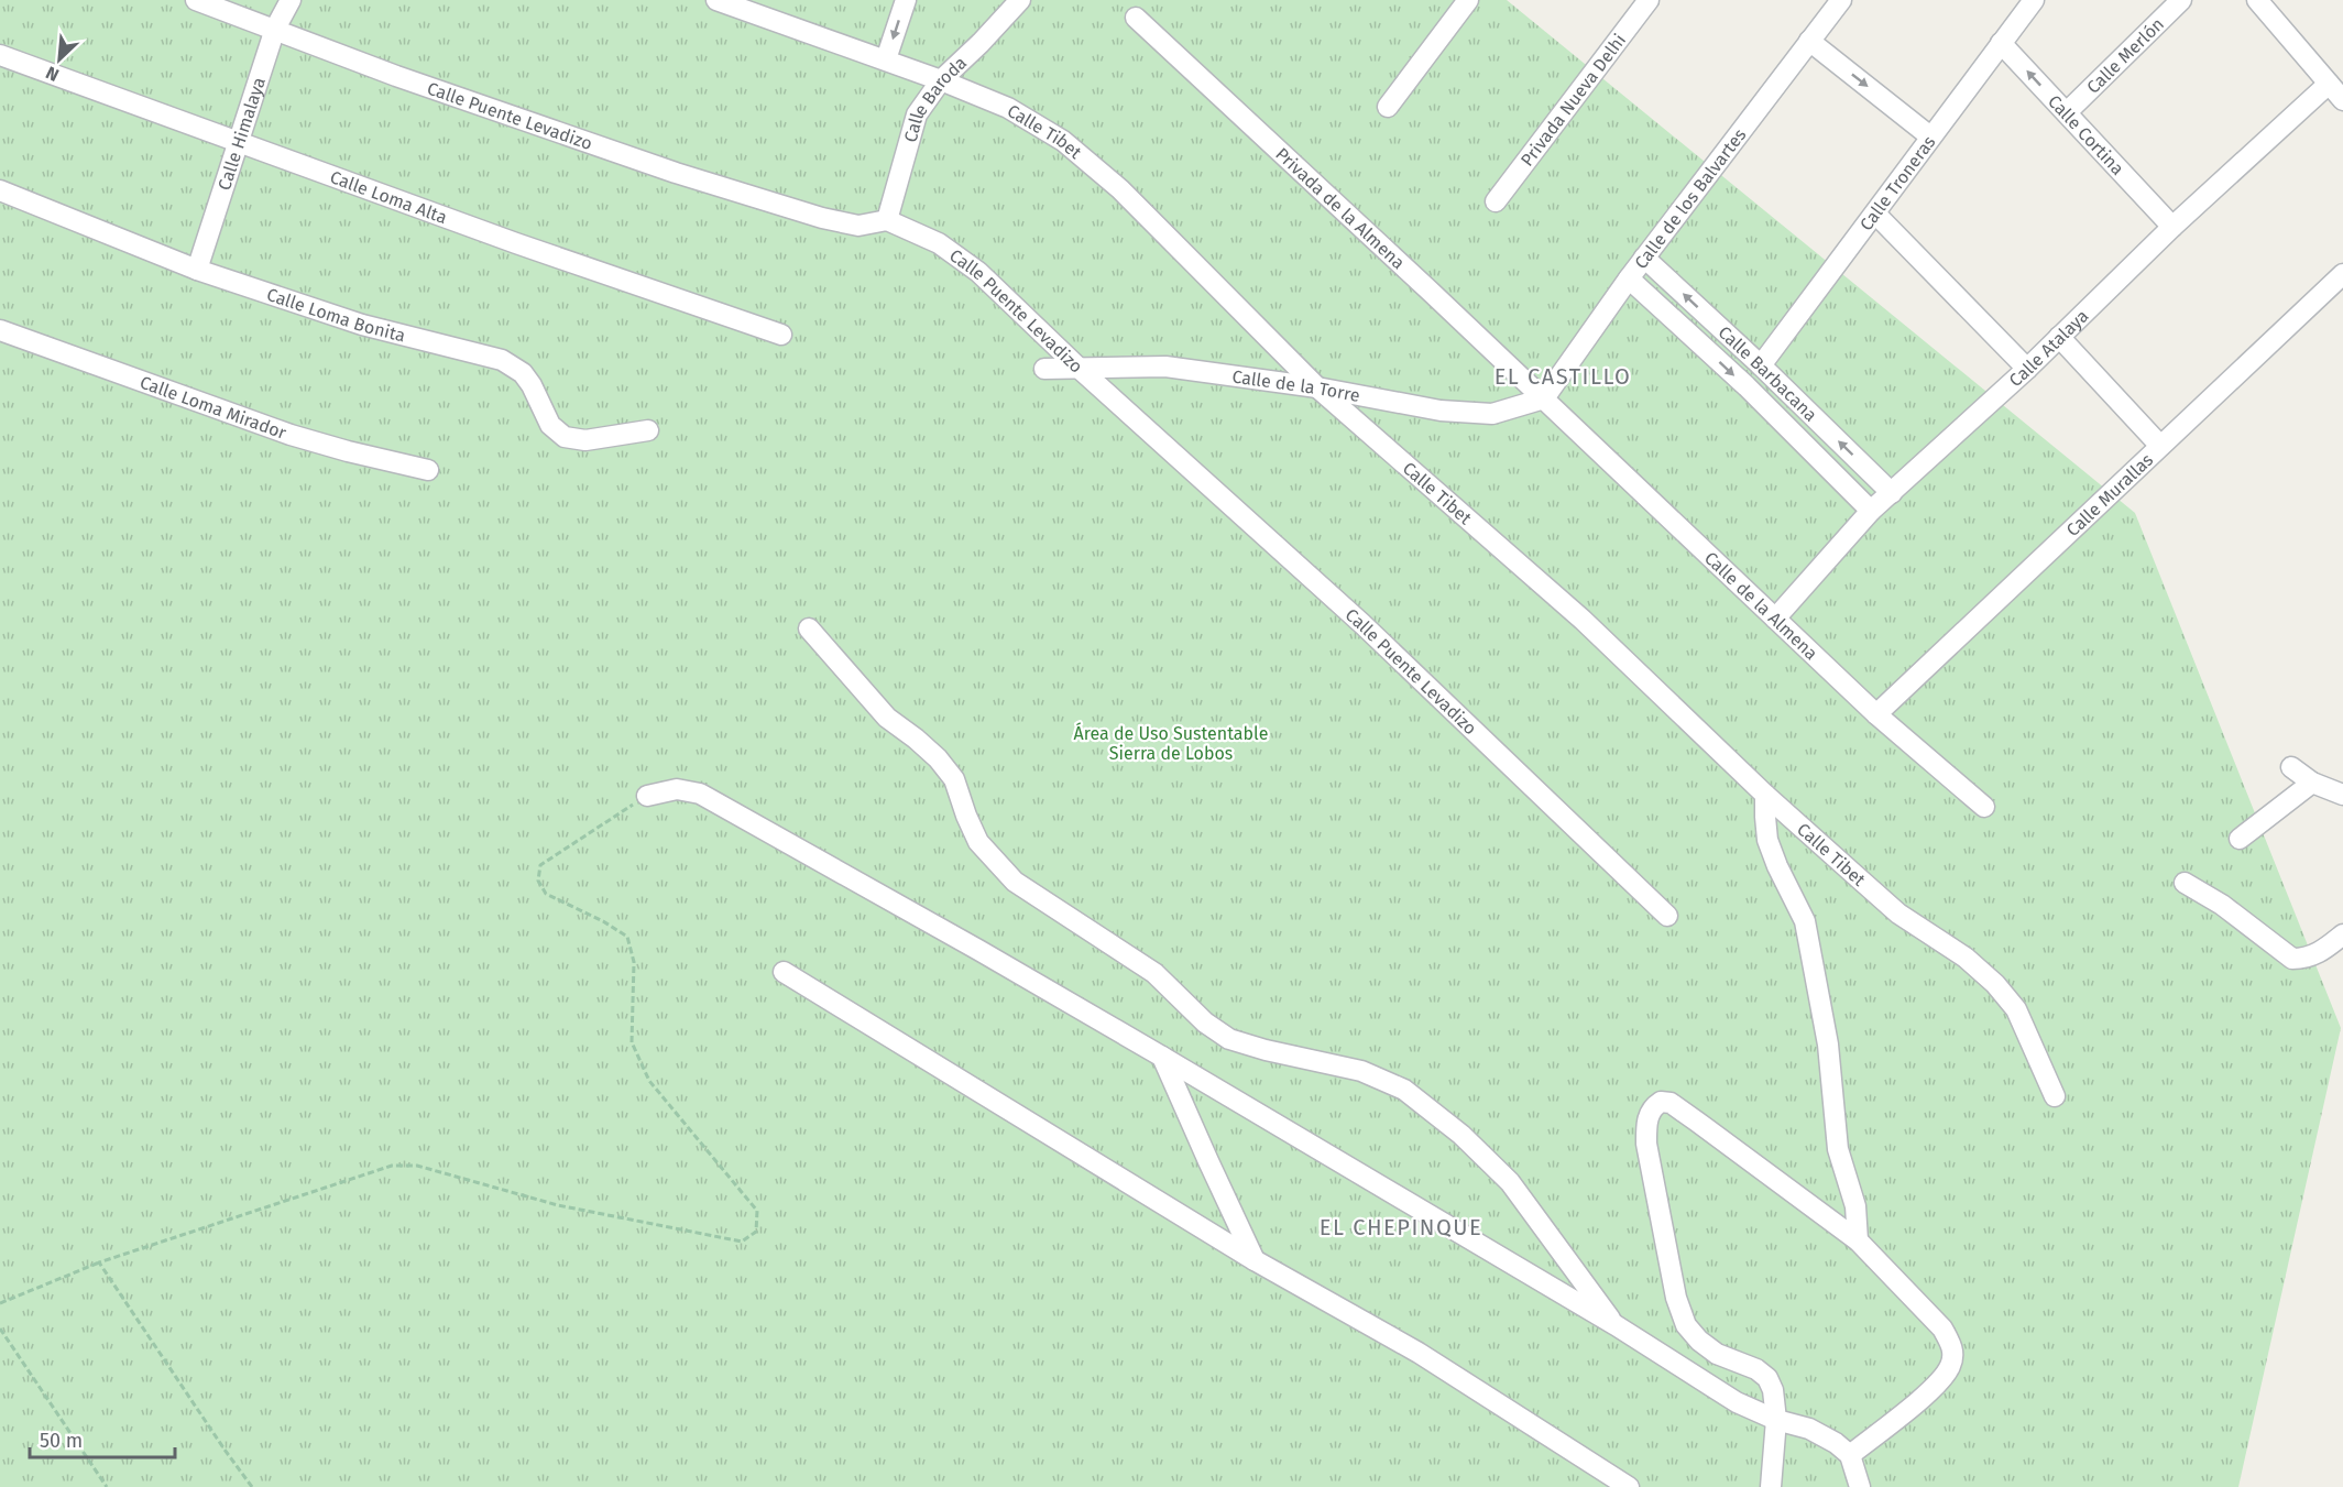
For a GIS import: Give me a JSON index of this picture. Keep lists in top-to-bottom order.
{
  "streets": {
    "street": [
      "Calle Merlón",
      "Calle Baroda",
      "Privada Nueva Delhi",
      "Calle Puente Levadizo",
      "Calle Himalaya",
      "Calle Tibet",
      "Calle Cortina",
      "Calle Troneras",
      "Calle Loma Alta",
      "Calle de los Balvartes",
      "Privada de la Almena",
      "Calle Loma Bonita",
      "Calle Atalaya",
      "Calle Barbacana",
      "Calle de la Torre",
      "Calle Loma Mirador",
      "Calle Murallas",
      "Calle de la Almena"
    ]
  },
  "crossings": [
    ["Calle Merlón", "Calle Cortina"],
    ["Calle Baroda", "Calle Puente Levadizo"],
    ["Calle Baroda", "Calle Tibet"],
    ["Calle Puente Levadizo", "Calle Himalaya"],
    ["Calle Puente Levadizo", "Calle de la Torre"],
    ["Calle Himalaya", "Calle Loma Alta"],
    ["Calle Himalaya", "Calle Loma Bonita"],
    ["Calle Tibet", "Calle de la Torre"],
    ["Calle Cortina", "Calle Troneras"],
    ["Calle Cortina", "Calle Atalaya"],
    ["Calle Troneras", "Calle Barbacana"],
    ["Calle de los Balvartes", "Privada de la Almena"],
    ["Calle de los Balvartes", "Calle Barbacana"],
    ["Calle de los Balvartes", "Calle de la Torre"],
    ["Calle de los Balvartes", "Calle de la Almena"],
    ["Privada de la Almena", "Calle de la Torre"],
    ["Privada de la Almena", "Calle de la Almena"],
    ["Calle Atalaya", "Calle Barbacana"],
    ["Calle Atalaya", "Calle de la Almena"],
    ["Calle de la Torre", "Calle de la Almena"],
    ["Calle Murallas", "Calle de la Almena"]
  ],
  "one_way": ["Calle Cortina"],
  "districts": ["EL CASTILLO", "EL CHEPINQUE"],
  "parks": ["Área de Uso Sustentable Sierra de Lobos"],
  "scale_bar": "50 m",
  "north": "bottom left"
}
